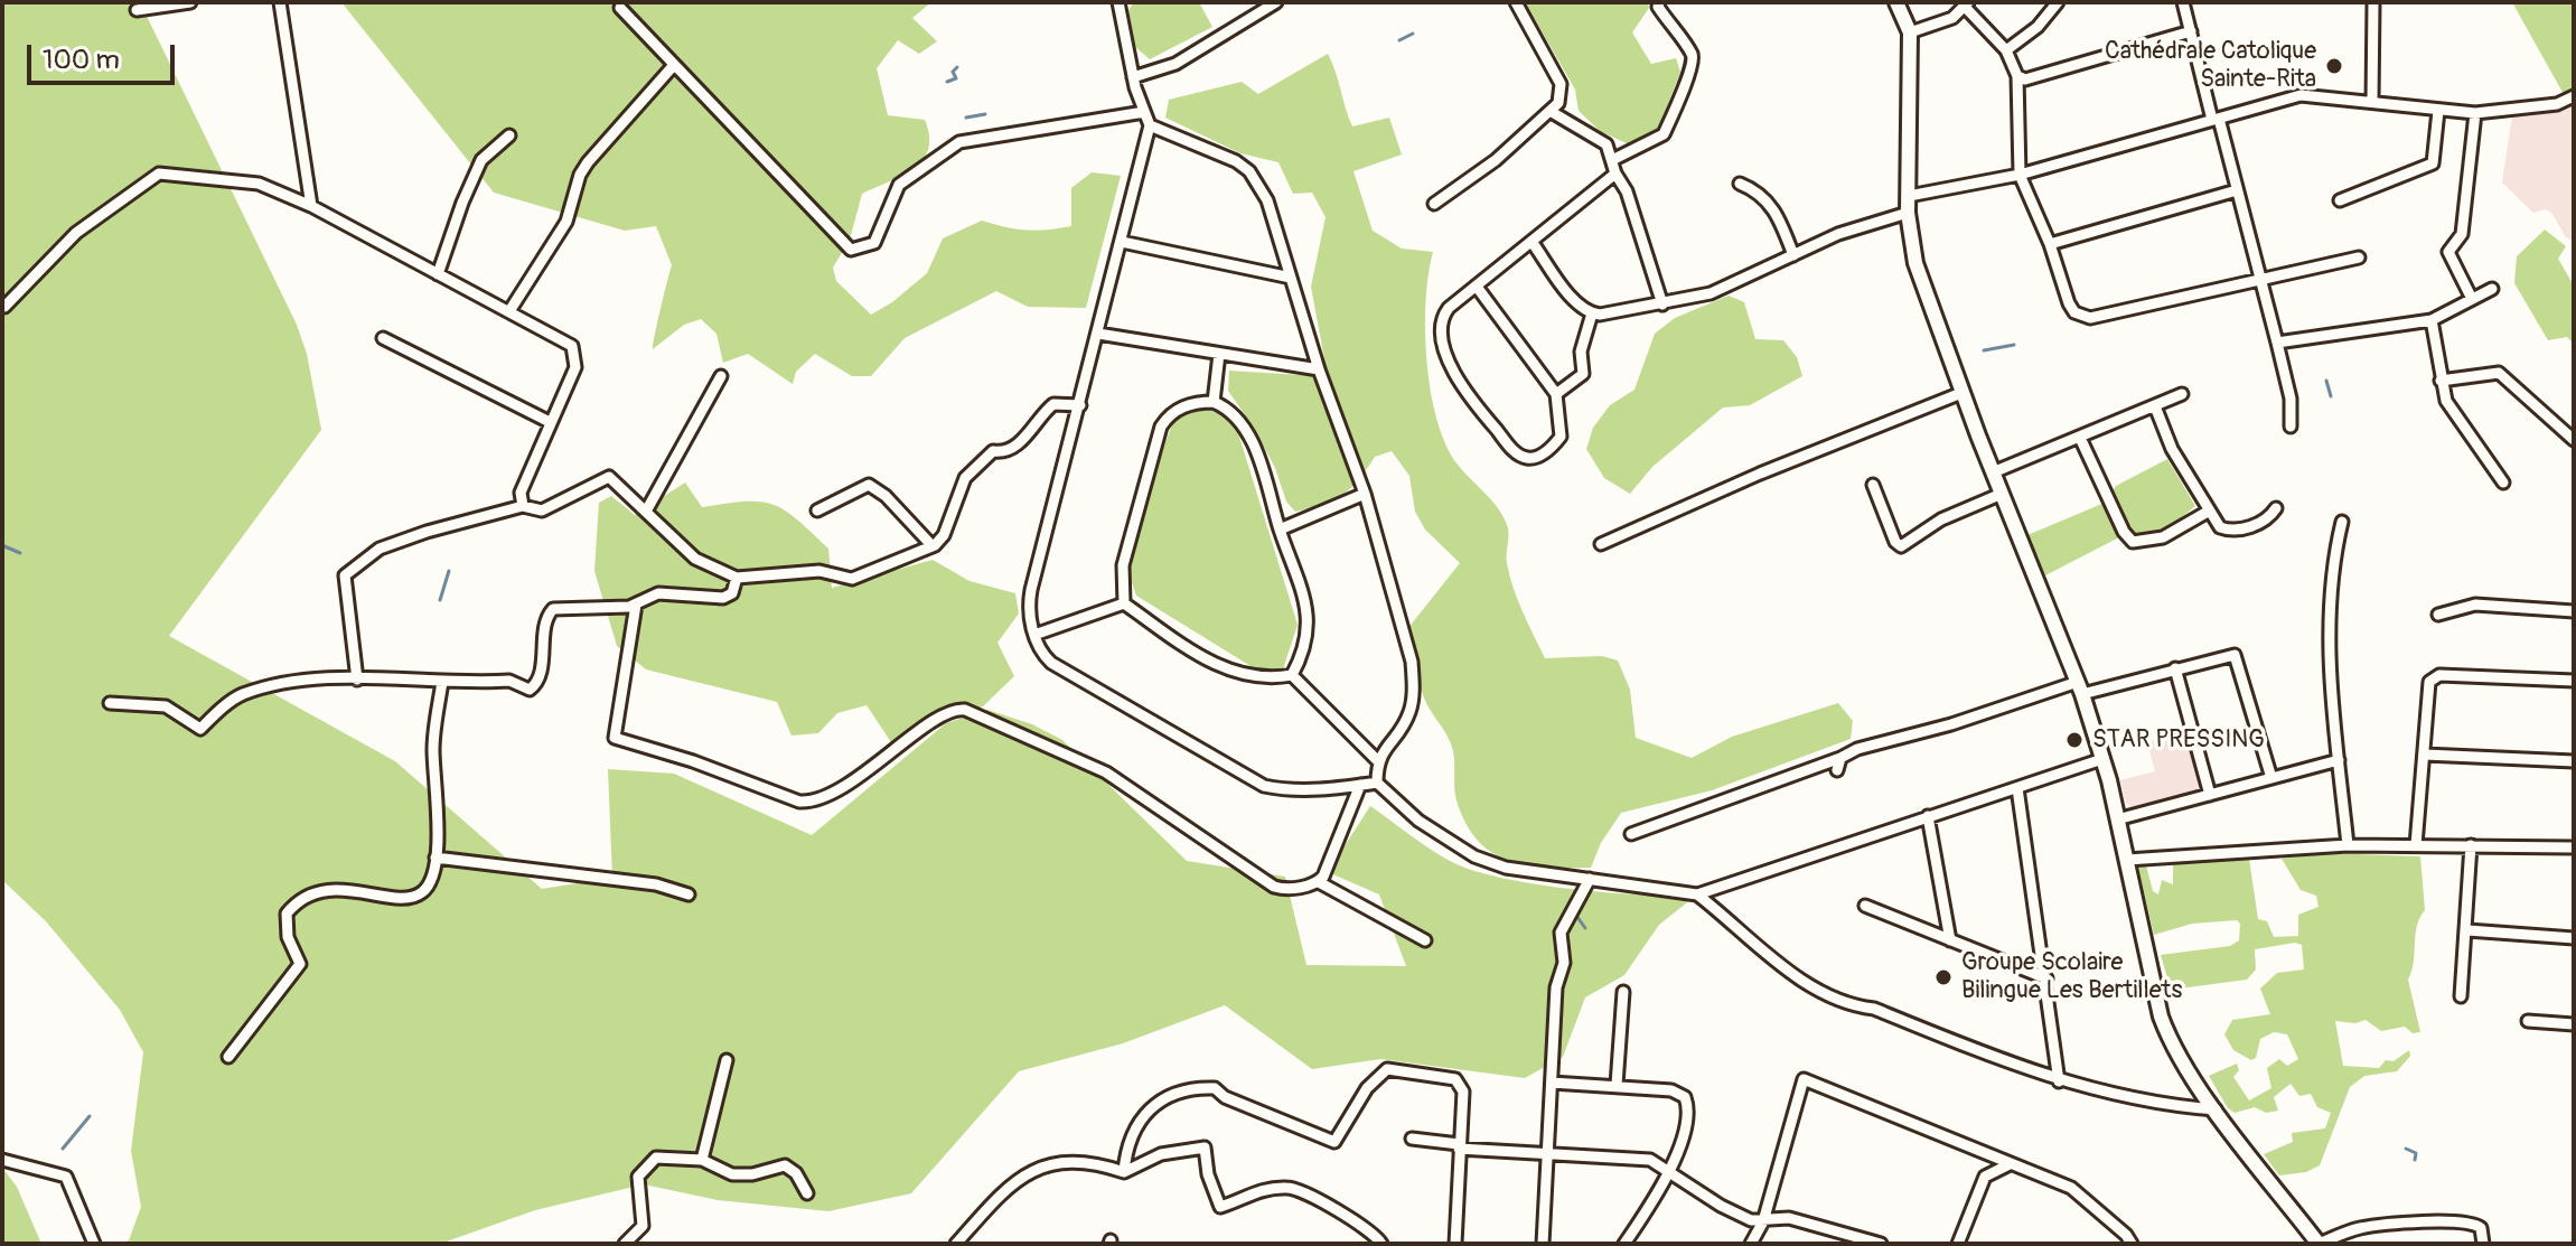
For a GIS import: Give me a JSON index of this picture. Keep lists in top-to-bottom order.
{
  "places": ["Cathédrale Catolique Sainte-Rita", "STAR PRESSING", "Groupe Scolaire Bilingue Les Bertillets"],
  "scale_bar": "100 m"
}
